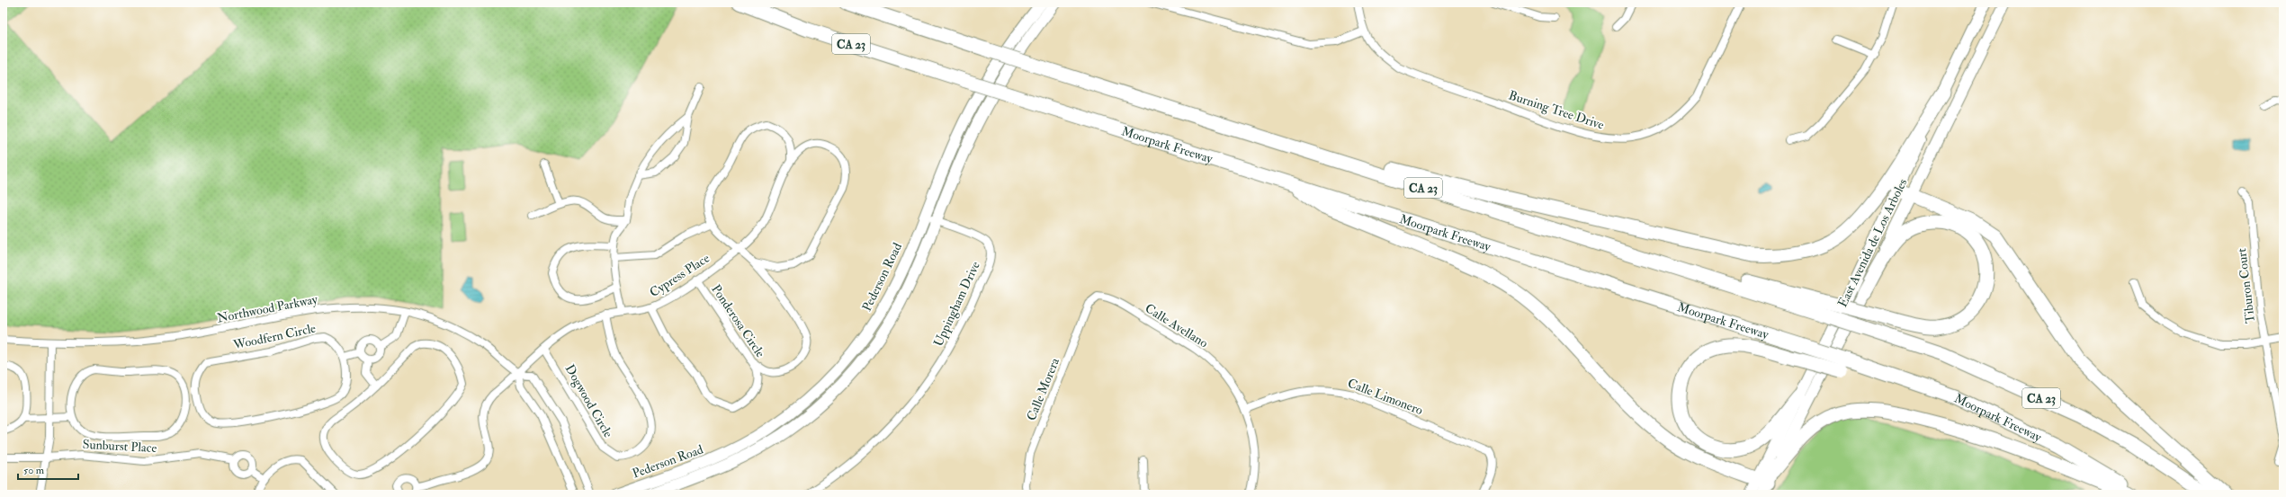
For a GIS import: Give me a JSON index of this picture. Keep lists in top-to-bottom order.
{
  "streets": {
    "highway": ["CA 23", "Moorpark Freeway"],
    "street": [
      "Burning Tree Drive",
      "East Avenida de Los Arboles",
      "Cypress Place",
      "Pederson Road",
      "Tiburon Court",
      "Uppingham Drive",
      "Northwood Parkway",
      "Ponderosa Circle",
      "Calle Avellano",
      "Woodfern Circle",
      "Calle Morera",
      "Calle Limonero",
      "Dogwood Circle",
      "Sunburst Place"
    ]
  },
  "crossings": [
    ["Cypress Place", "Northwood Parkway"],
    ["Cypress Place", "Ponderosa Circle"],
    ["Cypress Place", "Dogwood Circle"],
    ["Pederson Road", "Uppingham Drive"],
    ["Calle Avellano", "Calle Morera"],
    ["Calle Avellano", "Calle Limonero"]
  ],
  "scale_bar": "50 m"
}
